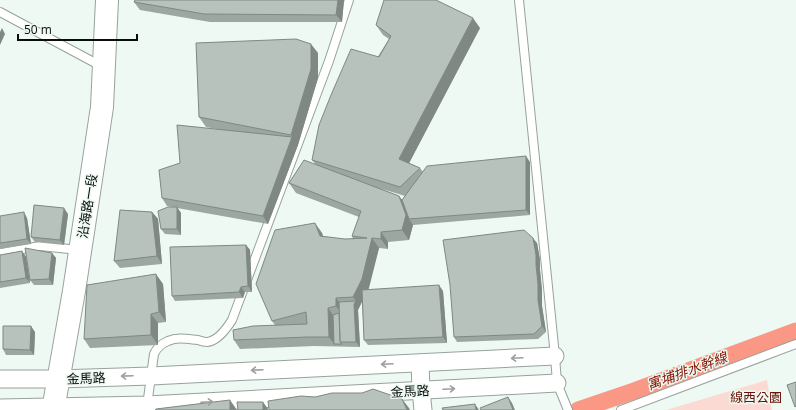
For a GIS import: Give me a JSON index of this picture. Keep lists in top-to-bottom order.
{
  "streets": {
    "street": ["沿海路一段", "金馬路"]
  },
  "crossings": [
    ["沿海路一段", "金馬路"]
  ],
  "water": ["寓埔排水幹線"],
  "parks": ["線西公園"],
  "scale_bar": "50 m"
}
